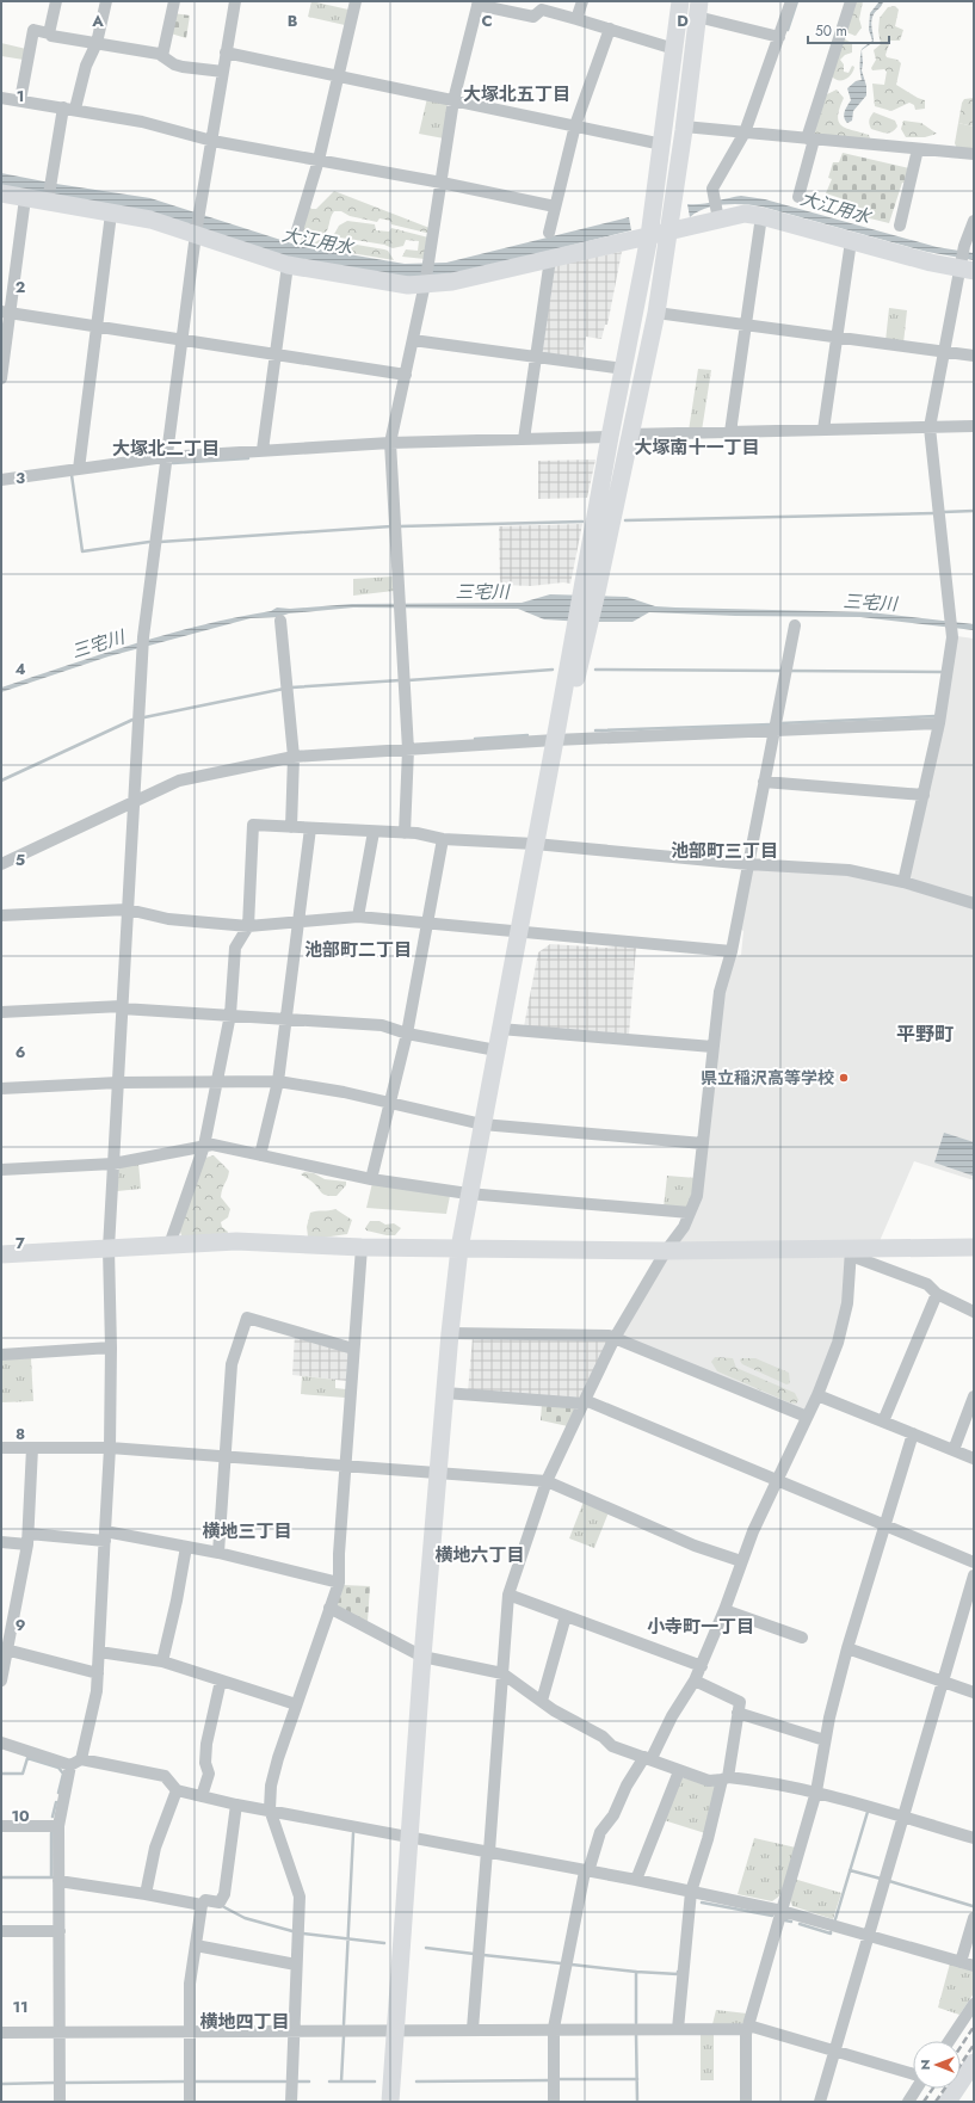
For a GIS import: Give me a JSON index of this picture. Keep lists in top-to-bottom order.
{
  "districts": [
    "大塚北五丁目",
    "大塚南十一丁目",
    "大塚北二丁目",
    "池部町三丁目",
    "池部町二丁目",
    "平野町",
    "横地三丁目",
    "横地六丁目",
    "小寺町一丁目",
    "横地四丁目"
  ],
  "water": ["大江用水", "三宅川"],
  "places": ["県立稲沢高等学校"],
  "scale_bar": "50 m",
  "north": "left",
  "grid": {
    "columns": [
      "A",
      "B",
      "C",
      "D"
    ],
    "rows": [
      "1",
      "2",
      "3",
      "4",
      "5",
      "6",
      "7",
      "8",
      "9",
      "10",
      "11"
    ]
  }
}
